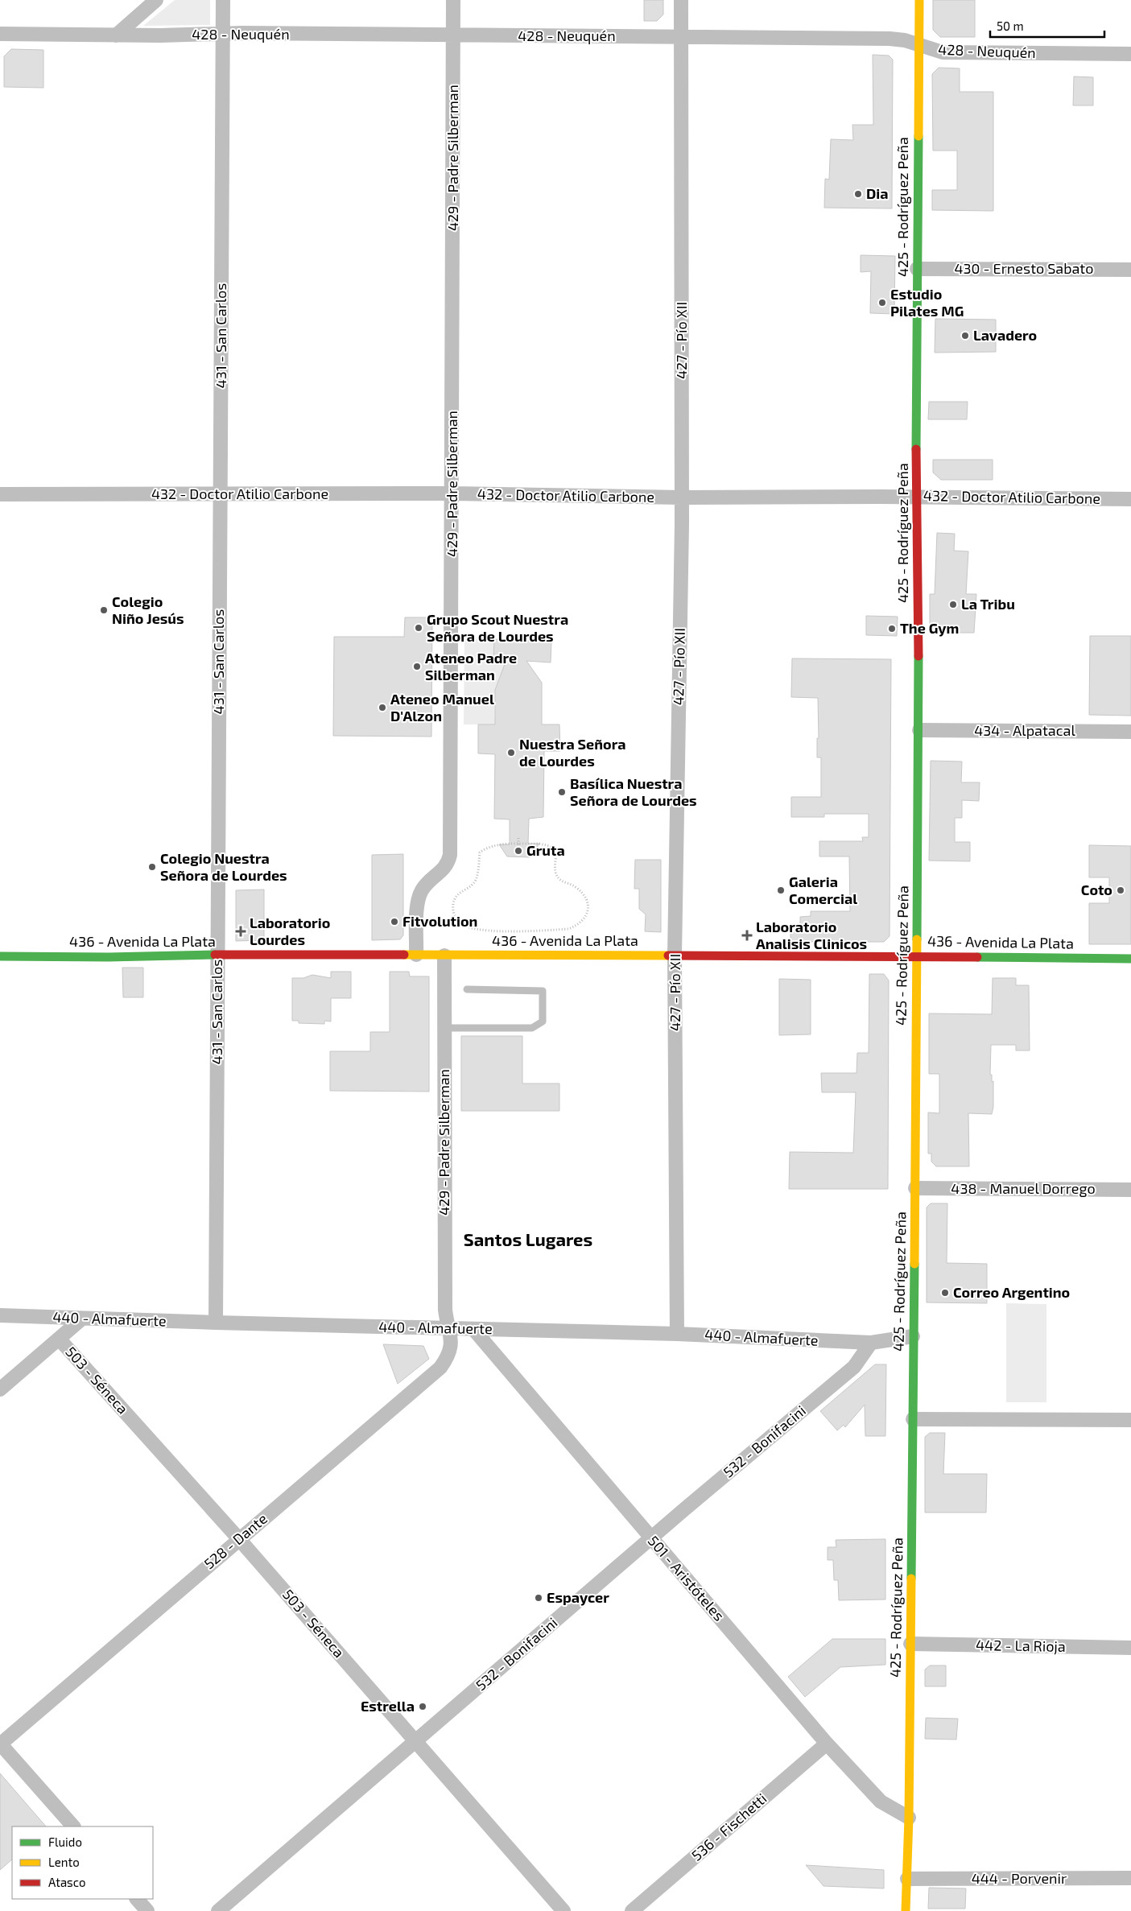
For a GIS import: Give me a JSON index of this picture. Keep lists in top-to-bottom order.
{
  "streets": {
    "street": [
      "428 - Neuquén",
      "429 - Padre Silberman",
      "425 - Rodríguez Peña",
      "430 - Ernesto Sabato",
      "431 - San Carlos",
      "427 - Pío XII",
      "432 - Doctor Atilio Carbone",
      "434 - Alpatacal",
      "436 - Avenida La Plata",
      "438 - Manuel Dorrego",
      "440 - Almafuerte",
      "503 - Séneca",
      "532 - Bonifacini",
      "528 - Dante",
      "501 - Aristóteles",
      "442 - La Rioja",
      "536 - Fischetti",
      "444 - Porvenir"
    ]
  },
  "crossings": [
    ["428 - Neuquén", "429 - Padre Silberman"],
    ["428 - Neuquén", "425 - Rodríguez Peña"],
    ["428 - Neuquén", "431 - San Carlos"],
    ["428 - Neuquén", "427 - Pío XII"],
    ["429 - Padre Silberman", "432 - Doctor Atilio Carbone"],
    ["429 - Padre Silberman", "436 - Avenida La Plata"],
    ["429 - Padre Silberman", "440 - Almafuerte"],
    ["429 - Padre Silberman", "528 - Dante"],
    ["425 - Rodríguez Peña", "430 - Ernesto Sabato"],
    ["425 - Rodríguez Peña", "432 - Doctor Atilio Carbone"],
    ["425 - Rodríguez Peña", "434 - Alpatacal"],
    ["425 - Rodríguez Peña", "436 - Avenida La Plata"],
    ["425 - Rodríguez Peña", "438 - Manuel Dorrego"],
    ["425 - Rodríguez Peña", "501 - Aristóteles"],
    ["425 - Rodríguez Peña", "442 - La Rioja"],
    ["425 - Rodríguez Peña", "444 - Porvenir"],
    ["431 - San Carlos", "432 - Doctor Atilio Carbone"],
    ["431 - San Carlos", "436 - Avenida La Plata"],
    ["431 - San Carlos", "440 - Almafuerte"],
    ["427 - Pío XII", "432 - Doctor Atilio Carbone"],
    ["427 - Pío XII", "436 - Avenida La Plata"],
    ["427 - Pío XII", "440 - Almafuerte"],
    ["440 - Almafuerte", "532 - Bonifacini"],
    ["440 - Almafuerte", "528 - Dante"],
    ["440 - Almafuerte", "501 - Aristóteles"],
    ["503 - Séneca", "532 - Bonifacini"],
    ["503 - Séneca", "528 - Dante"],
    ["532 - Bonifacini", "501 - Aristóteles"],
    ["501 - Aristóteles", "536 - Fischetti"]
  ],
  "districts": ["Santos Lugares"],
  "places": {
    "other": [
      "Dia",
      "Estudio Pilates MG",
      "Lavadero",
      "La Tribu",
      "Colegio Niño Jesús",
      "Grupo Scout Nuestra Señora de Lourdes",
      "The Gym",
      "Ateneo Padre Silberman",
      "Ateneo Manuel D'Alzon",
      "Nuestra Señora de Lourdes",
      "Basílica Nuestra Señora de Lourdes",
      "Gruta",
      "Colegio Nuestra Señora de Lourdes",
      "Galeria Comercial",
      "Coto",
      "Fitvolution",
      "Correo Argentino",
      "Espaycer",
      "Estrella"
    ],
    "health": ["Laboratorio Lourdes", "Laboratorio Analisis Clinicos"]
  },
  "legend": ["Fluido", "Lento", "Atasco"],
  "scale_bar": "50 m"
}
